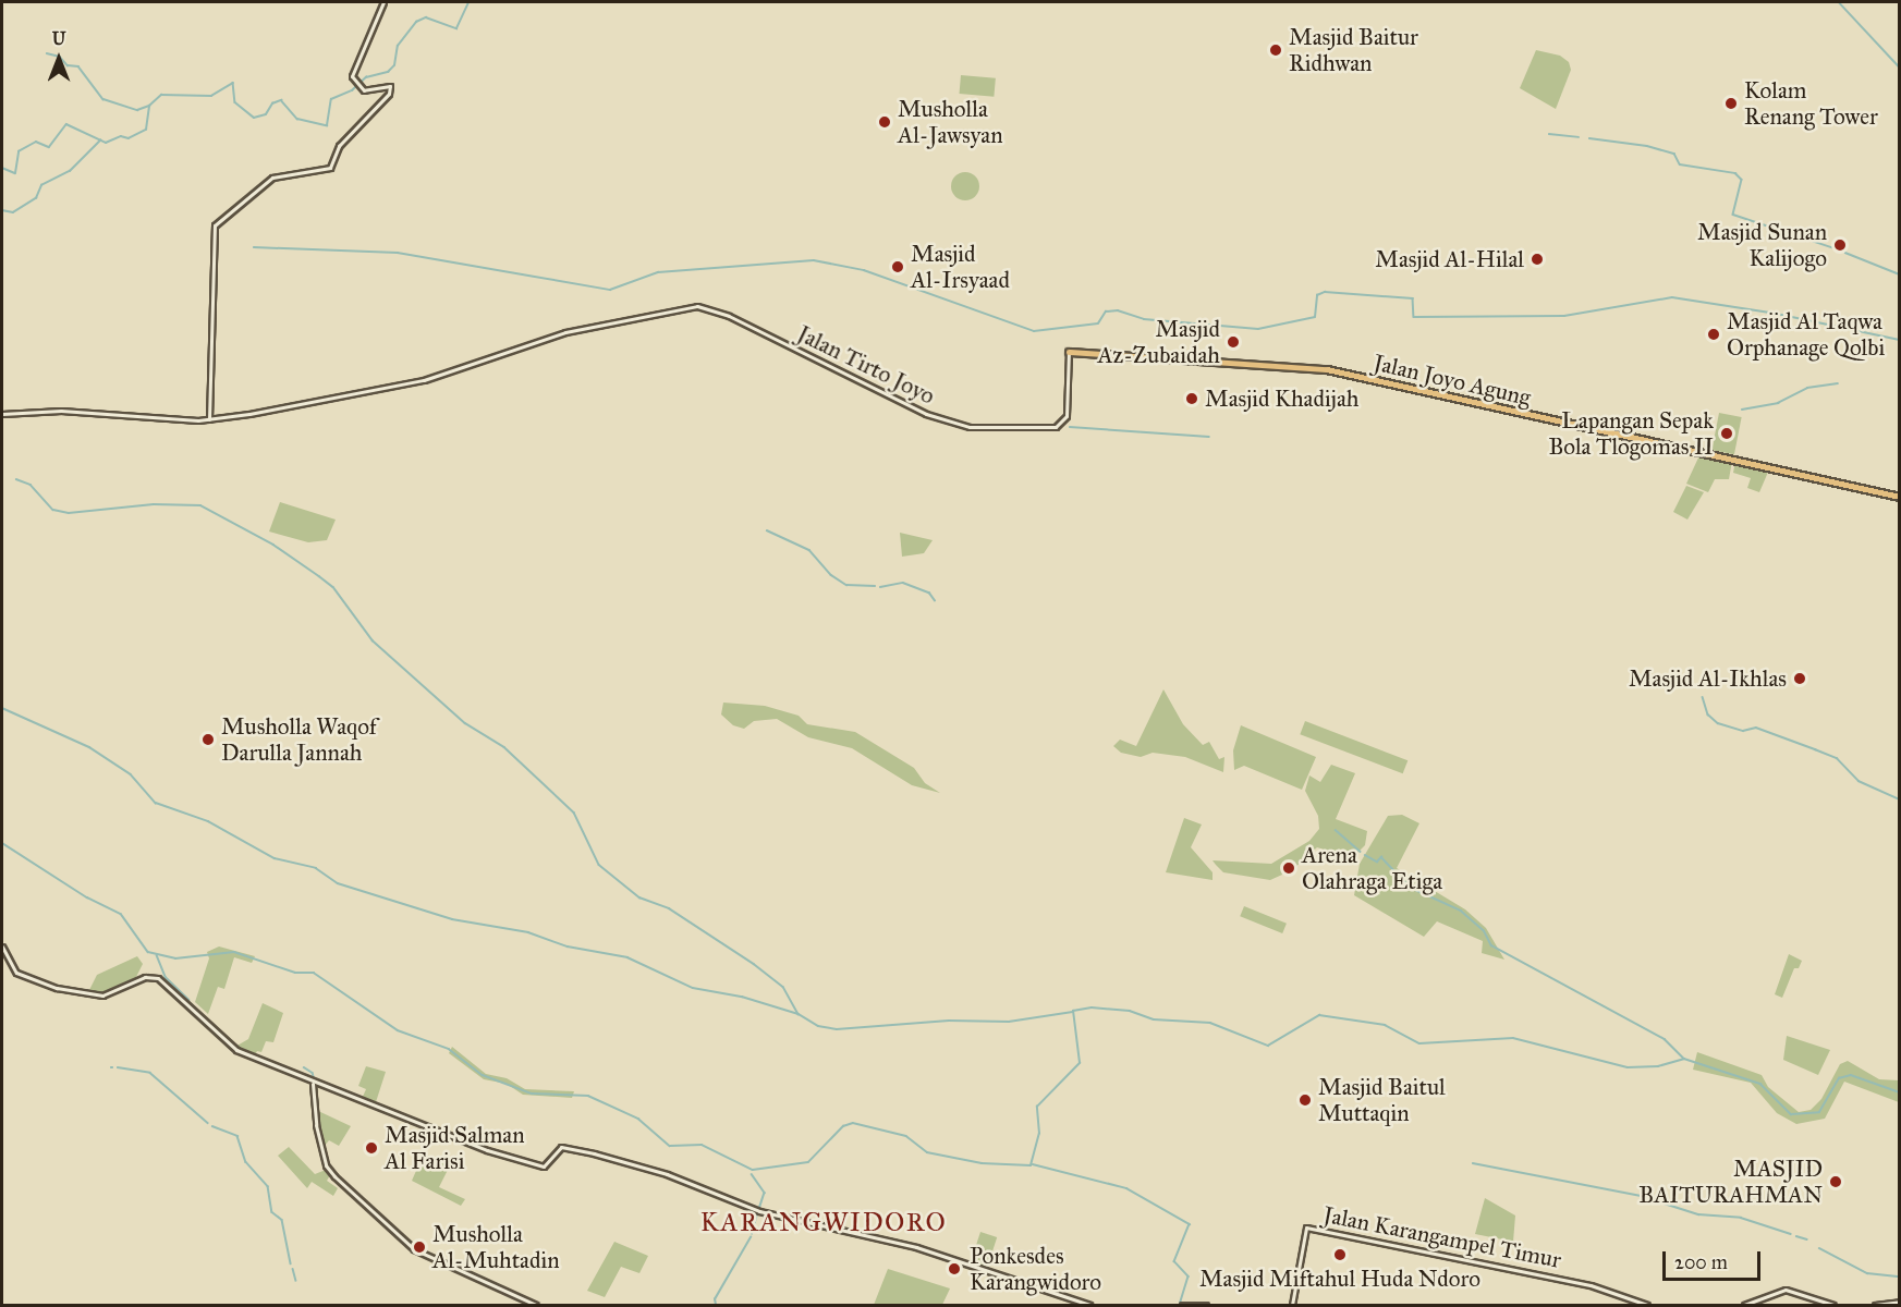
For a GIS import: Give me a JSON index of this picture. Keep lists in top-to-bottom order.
{
  "streets": {
    "main road": ["Jalan Joyo Agung"],
    "street": ["Jalan Tirto Joyo", "Jalan Karangampel Timur"]
  },
  "crossings": [
    ["Jalan Tirto Joyo", "Jalan Joyo Agung"]
  ],
  "districts": ["KARANGWIDORO"],
  "places": [
    "Masjid Baitur Ridhwan",
    "Kolam Renang Tower",
    "Musholla Al-Jawsyan",
    "Masjid Sunan Kalijogo",
    "Masjid Al-Hilal",
    "Masjid Al-Irsyaad",
    "Masjid Al Taqwa Orphanage Qolbi",
    "Masjid Az-Zubaidah",
    "Masjid Khadijah",
    "Lapangan Sepak Bola Tlogomas II",
    "Masjid Al-Ikhlas",
    "Musholla Waqof Darulla Jannah",
    "Arena Olahraga Etiga",
    "Masjid Baitul Muttaqin",
    "Masjid Salman Al Farisi",
    "MASJID BAITURAHMAN",
    "Musholla Al-Muhtadin",
    "Masjid Miftahul Huda Ndoro",
    "Ponkesdes Karangwidoro"
  ],
  "scale_bar": "200 m",
  "north": "top"
}
